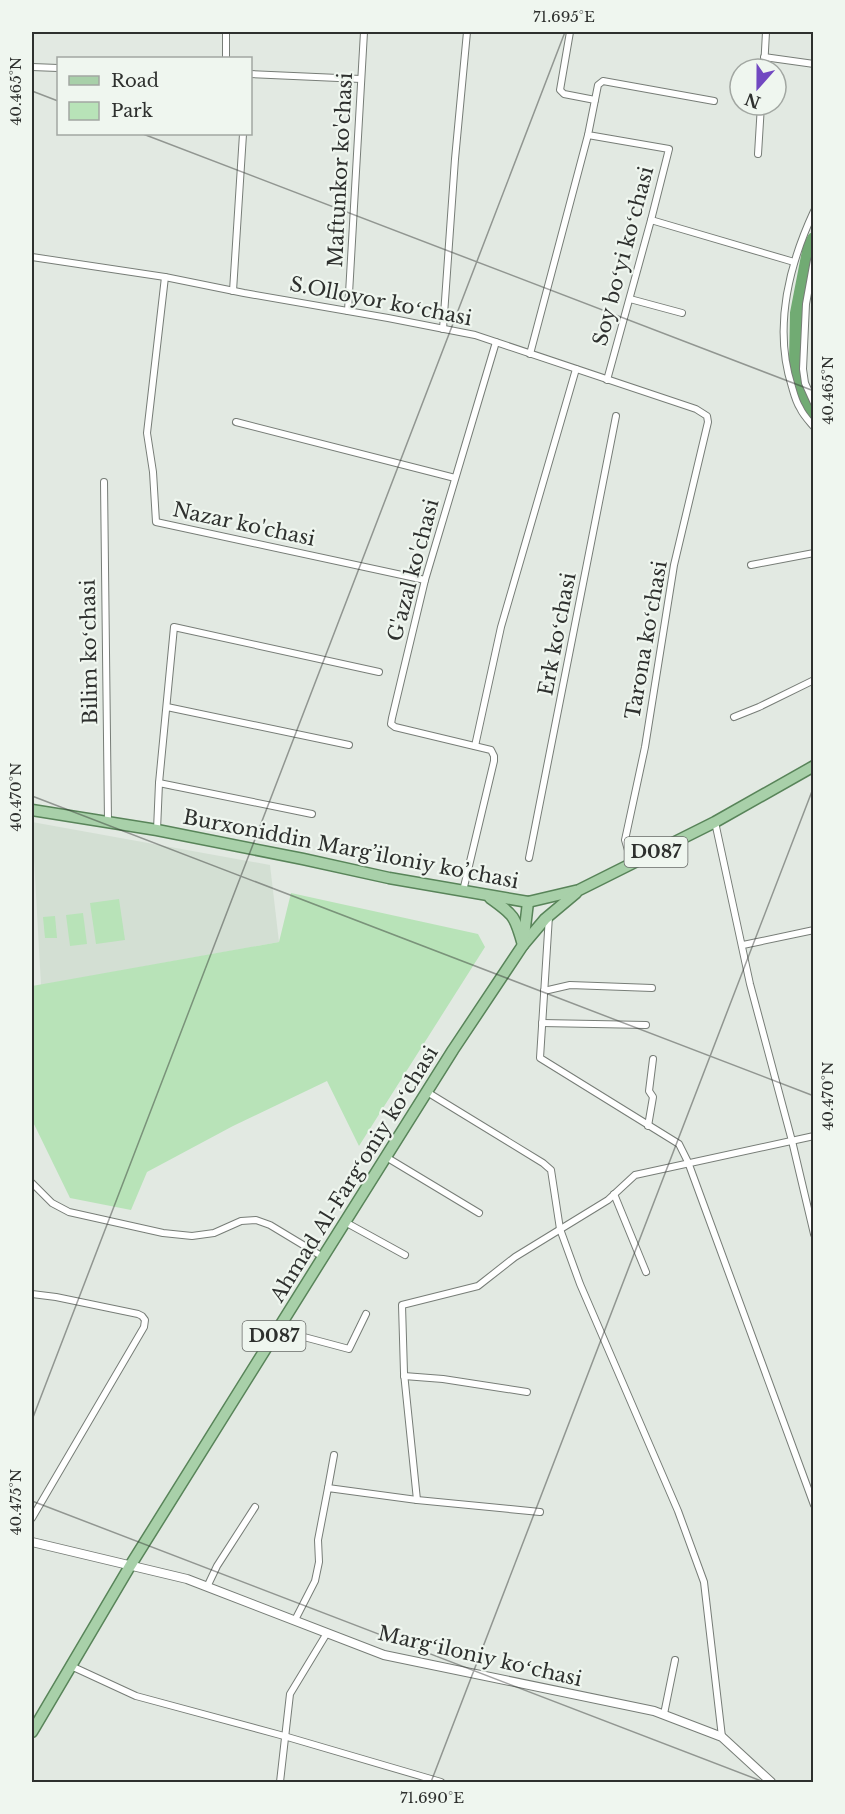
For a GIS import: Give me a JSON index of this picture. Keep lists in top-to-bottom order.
{
  "streets": {
    "main road": ["Burxoniddin Marg’iloniy ko’chasi", "D087", "Ahmad Al-Fargʻoniy koʻchasi"],
    "street": [
      "Maftunkor ko'chasi",
      "Soy boʻyi koʻchasi",
      "S.Olloyor koʻchasi",
      "Nazar ko'chasi",
      "G'azal ko'chasi",
      "Erk koʻchasi",
      "Tarona koʻchasi",
      "Bilim koʻchasi",
      "Margʻiloniy koʻchasi"
    ]
  },
  "crossings": [
    ["Maftunkor ko'chasi", "S.Olloyor koʻchasi"],
    ["Soy boʻyi koʻchasi", "S.Olloyor koʻchasi"],
    ["S.Olloyor koʻchasi", "Nazar ko'chasi"],
    ["S.Olloyor koʻchasi", "G'azal ko'chasi"],
    ["S.Olloyor koʻchasi", "Tarona koʻchasi"],
    ["Nazar ko'chasi", "G'azal ko'chasi"],
    ["G'azal ko'chasi", "Burxoniddin Marg’iloniy ko’chasi"],
    ["Tarona koʻchasi", "Burxoniddin Marg’iloniy ko’chasi"],
    ["Bilim koʻchasi", "Burxoniddin Marg’iloniy ko’chasi"],
    ["Burxoniddin Marg’iloniy ko’chasi", "D087"],
    ["D087", "Ahmad Al-Fargʻoniy koʻchasi"],
    ["Ahmad Al-Fargʻoniy koʻchasi", "Margʻiloniy koʻchasi"]
  ],
  "legend": ["Road", "Park"],
  "north": "bottom",
  "coordinates": [
    "71.695°E",
    "40.465°N",
    "40.470°N",
    "40.475°N",
    "71.690°E"
  ]
}
